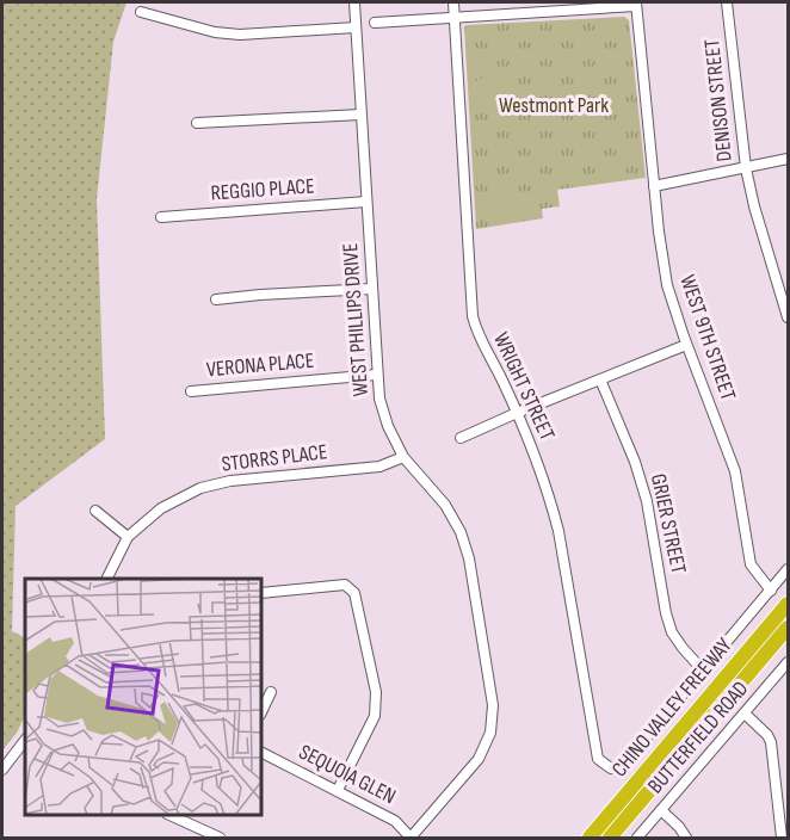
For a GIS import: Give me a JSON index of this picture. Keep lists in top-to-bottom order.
{
  "streets": {
    "highway": ["CHINO VALLEY FREEWAY"],
    "street": [
      "DENISON STREET",
      "REGGIO PLACE",
      "WEST PHILLIPS DRIVE",
      "WEST 9TH STREET",
      "VERONA PLACE",
      "WRIGHT STREET",
      "STORRS PLACE",
      "GRIER STREET",
      "BUTTERFIELD ROAD",
      "SEQUOIA GLEN"
    ]
  },
  "crossings": [
    ["REGGIO PLACE", "WEST PHILLIPS DRIVE"],
    ["WEST PHILLIPS DRIVE", "VERONA PLACE"],
    ["WEST PHILLIPS DRIVE", "STORRS PLACE"],
    ["WEST PHILLIPS DRIVE", "SEQUOIA GLEN"],
    ["WEST 9TH STREET", "BUTTERFIELD ROAD"],
    ["WRIGHT STREET", "BUTTERFIELD ROAD"],
    ["GRIER STREET", "BUTTERFIELD ROAD"]
  ],
  "parks": ["Westmont Park"]
}
